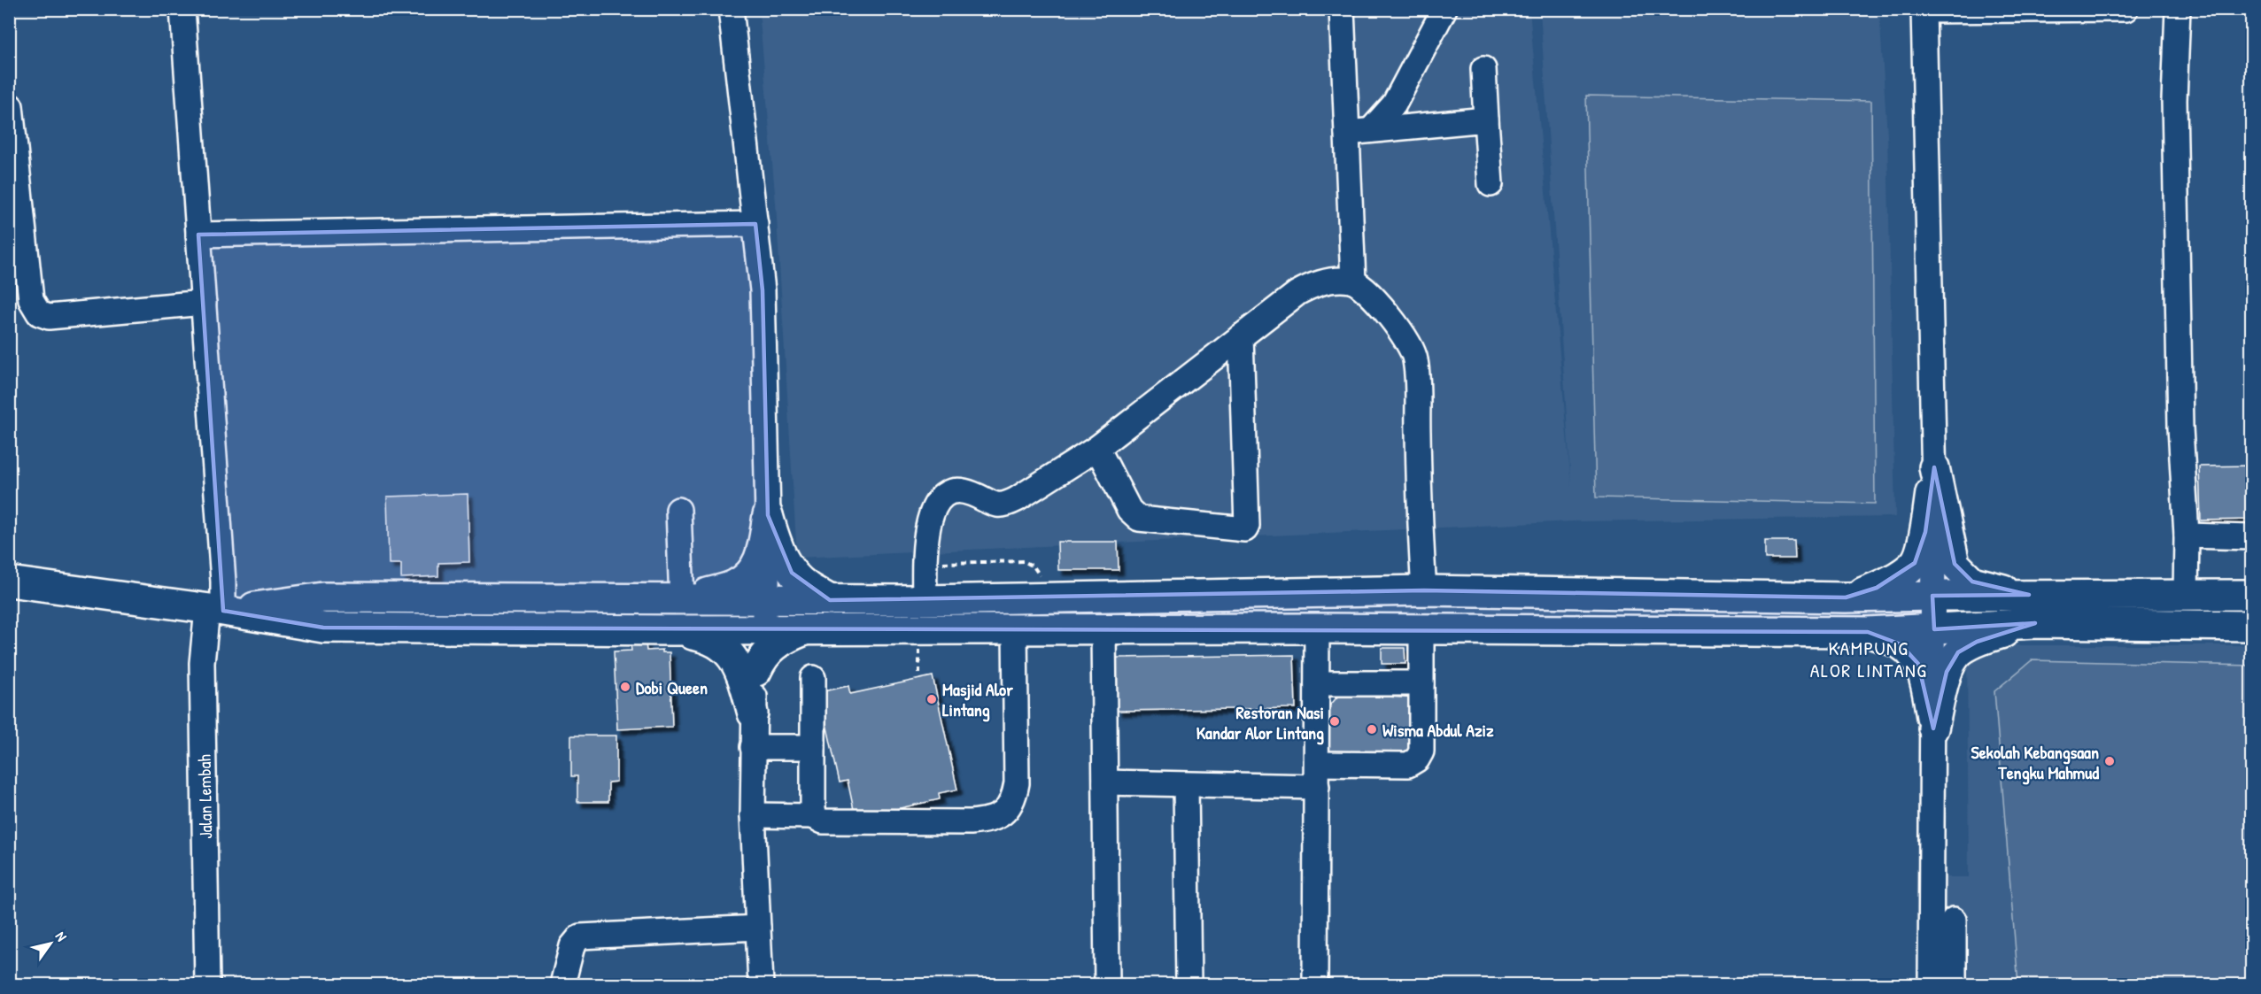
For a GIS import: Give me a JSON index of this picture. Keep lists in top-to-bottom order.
{
  "streets": {
    "street": ["Jalan Lembah"]
  },
  "districts": ["KAMPUNG ALOR LINTANG"],
  "places": [
    "Dobi Queen",
    "Masjid Alor Lintang",
    "Restoran Nasi Kandar Alor Lintang",
    "Wisma Abdul Aziz",
    "Sekolah Kebangsaan Tengku Mahmud"
  ],
  "north": "top right"
}
